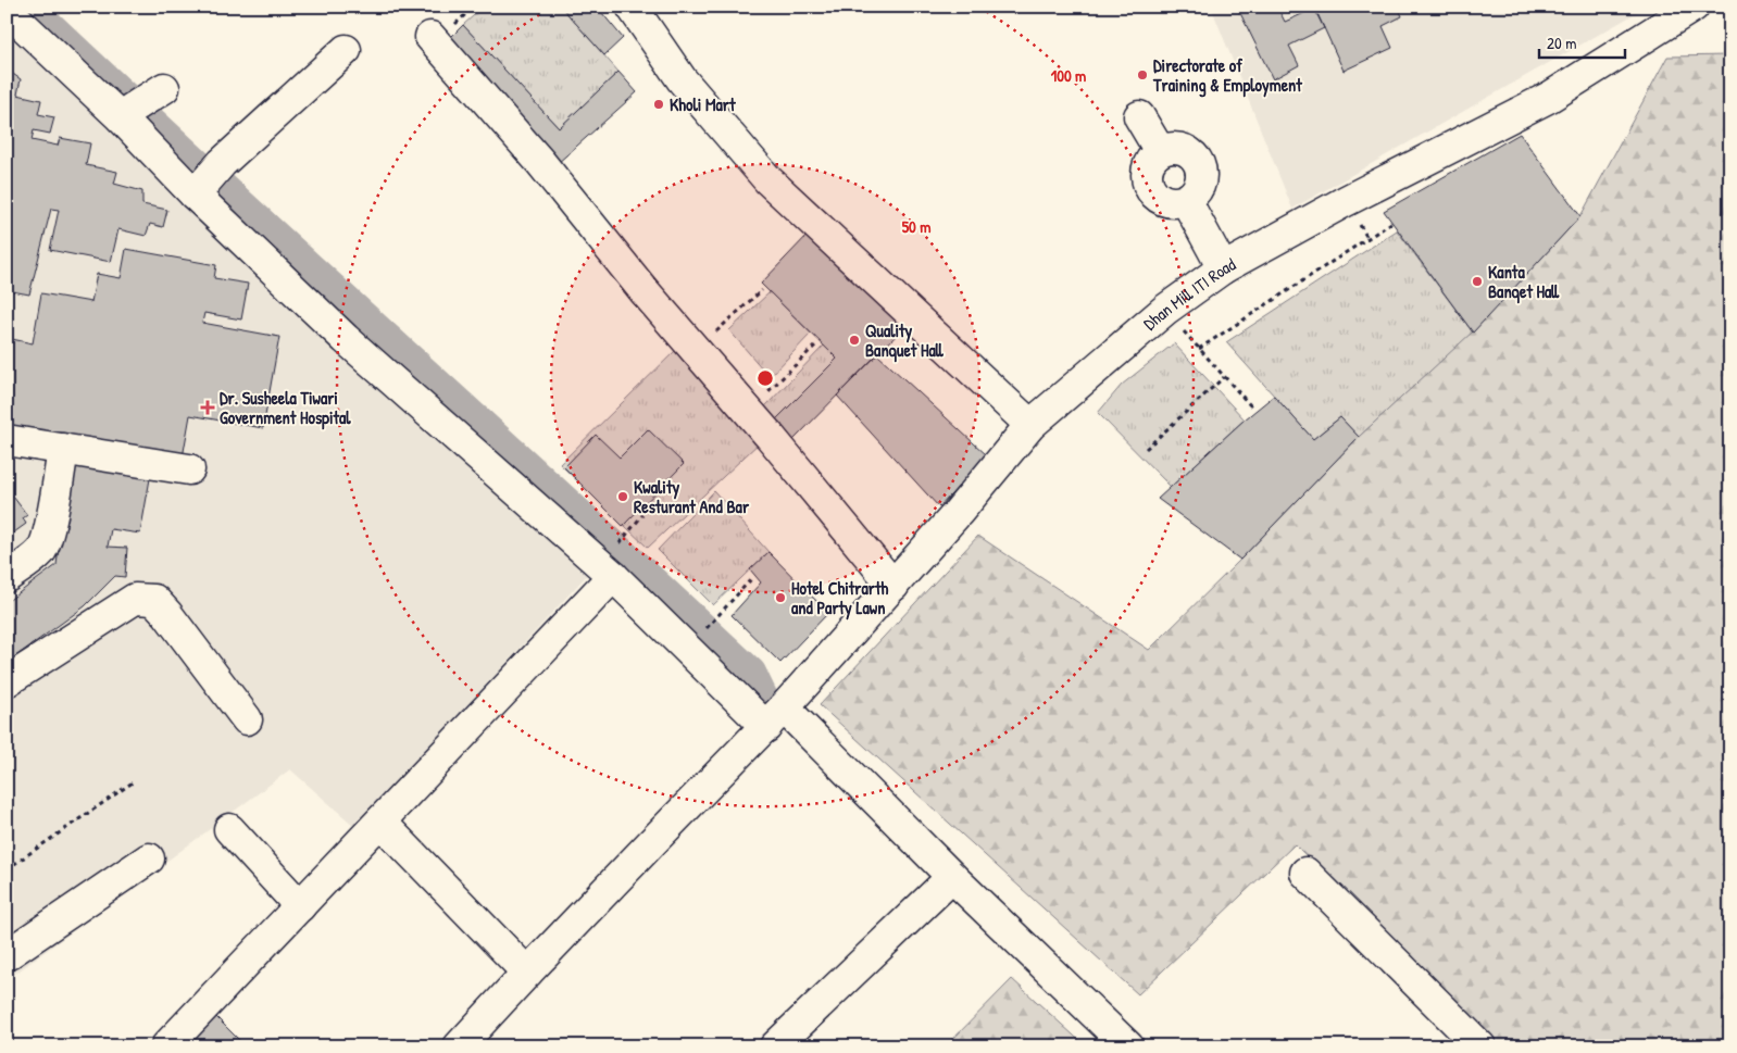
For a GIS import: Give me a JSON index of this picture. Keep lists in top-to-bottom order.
{
  "streets": {
    "street": ["Dhan Mill ITI Road"]
  },
  "places": {
    "other": [
      "Directorate of Training & Employment",
      "Kholi Mart",
      "Kanta Banqet Hall",
      "Quality Banquet Hall",
      "Kwality Resturant And Bar",
      "Hotel Chitrarth and Party Lawn"
    ],
    "health": ["Dr. Susheela Tiwari Government Hospital"]
  },
  "scale_bar": "20 m",
  "rings": ["100 m", "50 m"]
}
